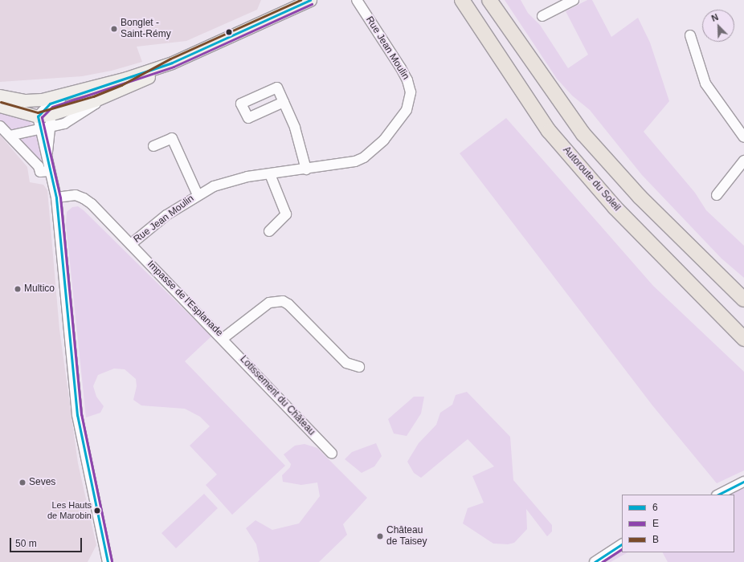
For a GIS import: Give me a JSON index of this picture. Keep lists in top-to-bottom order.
{
  "streets": {
    "highway": ["Autoroute du Soleil"],
    "street": ["Rue Jean Moulin", "Impasse de l'Esplanade", "Lotissement du Château"]
  },
  "crossings": [
    ["Rue Jean Moulin", "Impasse de l'Esplanade"],
    ["Impasse de l'Esplanade", "Lotissement du Château"]
  ],
  "places": [
    "Bonglet - Saint-Rémy",
    "Multico",
    "Seves",
    "Les Hauts de Marobin",
    "Château de Taisey"
  ],
  "lines": ["transit line 6", "transit line B", "transit line E"],
  "legend": ["6", "E", "B"],
  "scale_bar": "50 m",
  "north": "top left"
}
